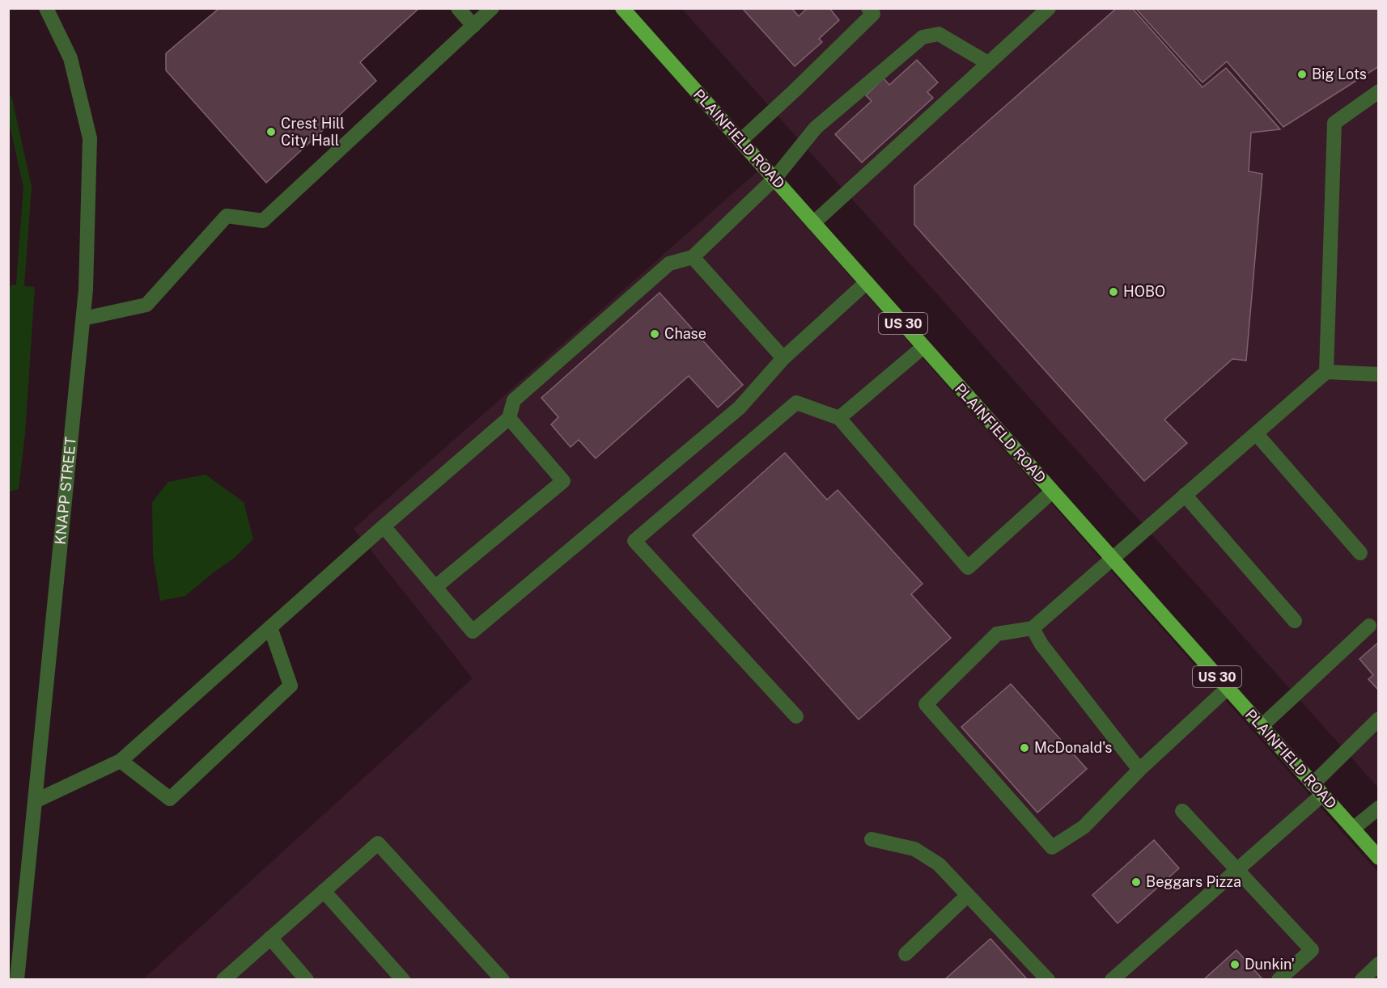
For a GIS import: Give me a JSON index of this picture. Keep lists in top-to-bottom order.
{
  "streets": {
    "main road": ["PLAINFIELD ROAD", "US 30"],
    "street": ["KNAPP STREET"]
  },
  "places": [
    "Big Lots",
    "Crest Hill City Hall",
    "HOBO",
    "Chase",
    "McDonald's",
    "Beggars Pizza",
    "Dunkin'"
  ]
}
